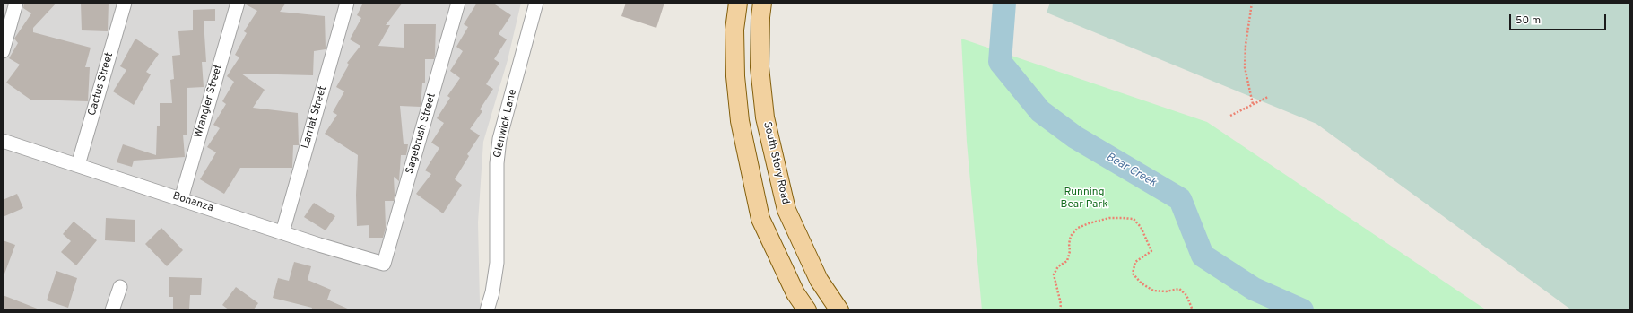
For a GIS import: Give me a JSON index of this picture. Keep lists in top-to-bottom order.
{
  "streets": {
    "main road": ["South Story Road"],
    "street": [
      "Cactus Street",
      "Wrangler Street",
      "Larriat Street",
      "Glenwick Lane",
      "Sagebrush Street",
      "Bonanza"
    ]
  },
  "crossings": [
    ["Cactus Street", "Bonanza"],
    ["Wrangler Street", "Bonanza"],
    ["Larriat Street", "Bonanza"],
    ["Sagebrush Street", "Bonanza"]
  ],
  "water": ["Bear Creek"],
  "parks": ["Running Bear Park"],
  "scale_bar": "50 m"
}
